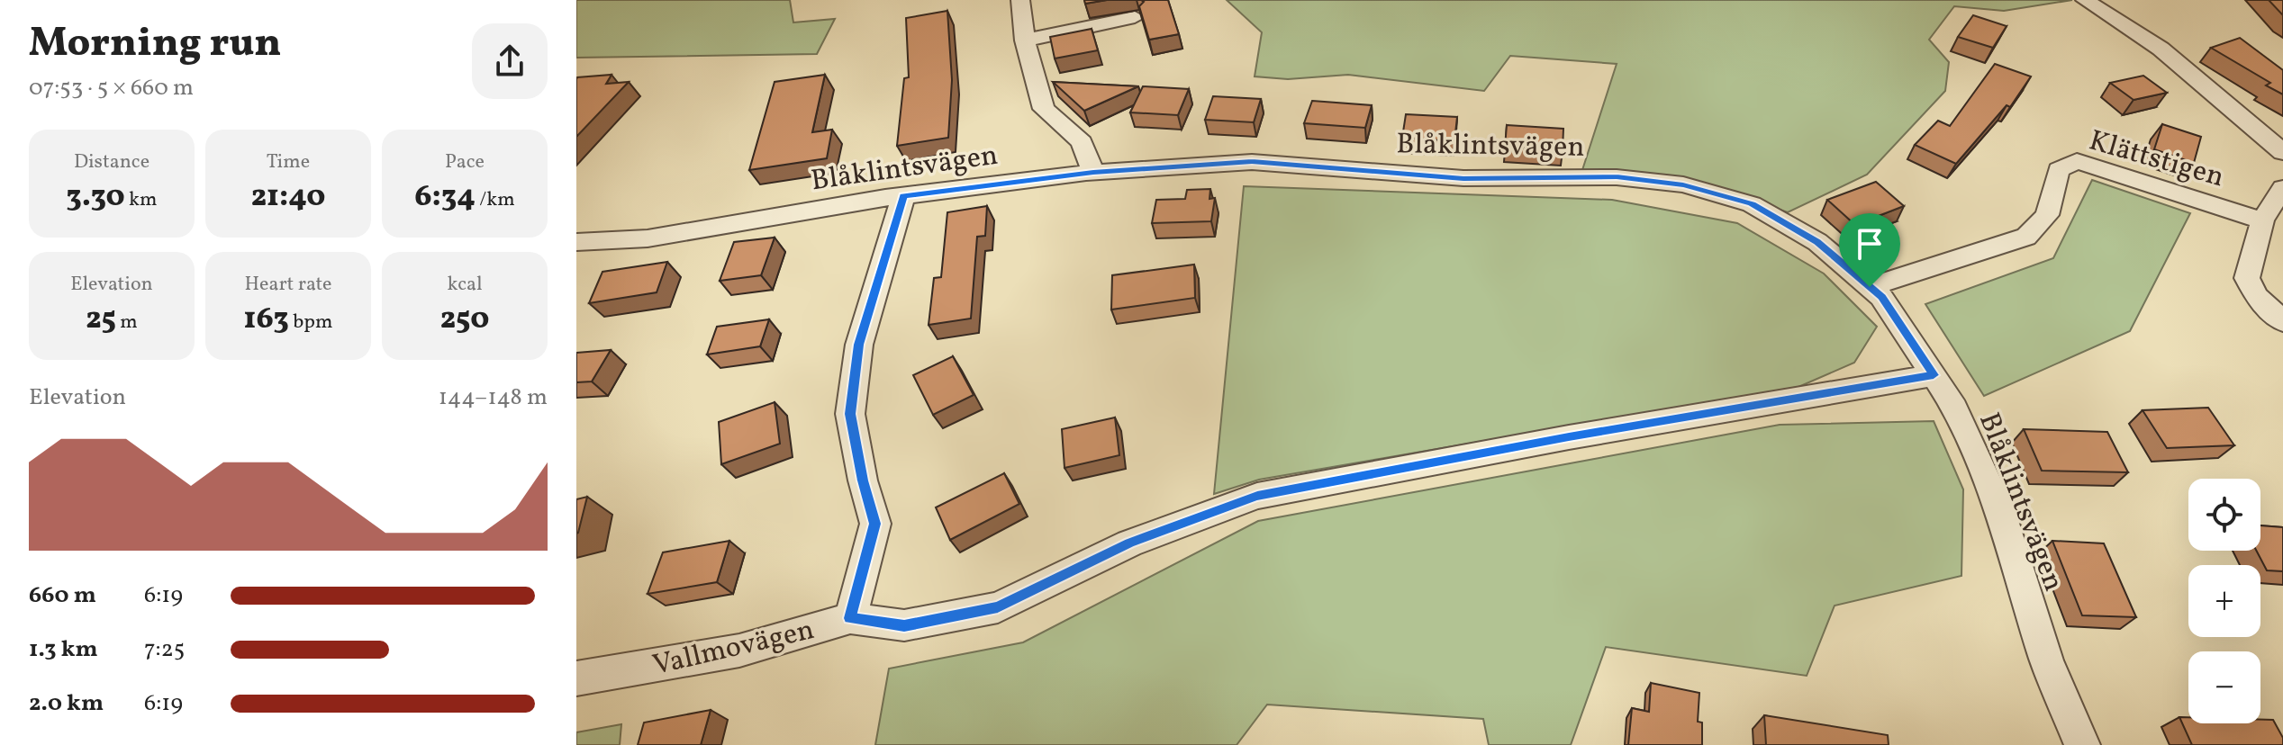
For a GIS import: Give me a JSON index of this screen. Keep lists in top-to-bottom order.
{
  "streets": {
    "street": ["Blåklintsvägen", "Klättstigen", "Vallmovägen"]
  },
  "crossings": [
    ["Blåklintsvägen", "Klättstigen"],
    ["Blåklintsvägen", "Vallmovägen"]
  ],
  "page": {
    "heading": ["Morning run", "07:53 · 5 × 660 m"],
    "stats": [
      ["Distance", "3.30 km"],
      ["Time", "21:40"],
      ["Pace", "6:34 /km"],
      ["Elevation", "25 m"],
      ["Heart rate", "163 bpm"],
      ["kcal", "250"]
    ],
    "chart": ["Elevation", "144–148 m"],
    "map_buttons": ["+", "−"],
    "list": [
      {
        "name": "660 m",
        "note": "6:19"
      },
      {
        "name": "1.3 km",
        "note": "7:25"
      },
      {
        "name": "2.0 km",
        "note": "6:19"
      }
    ]
  }
}
